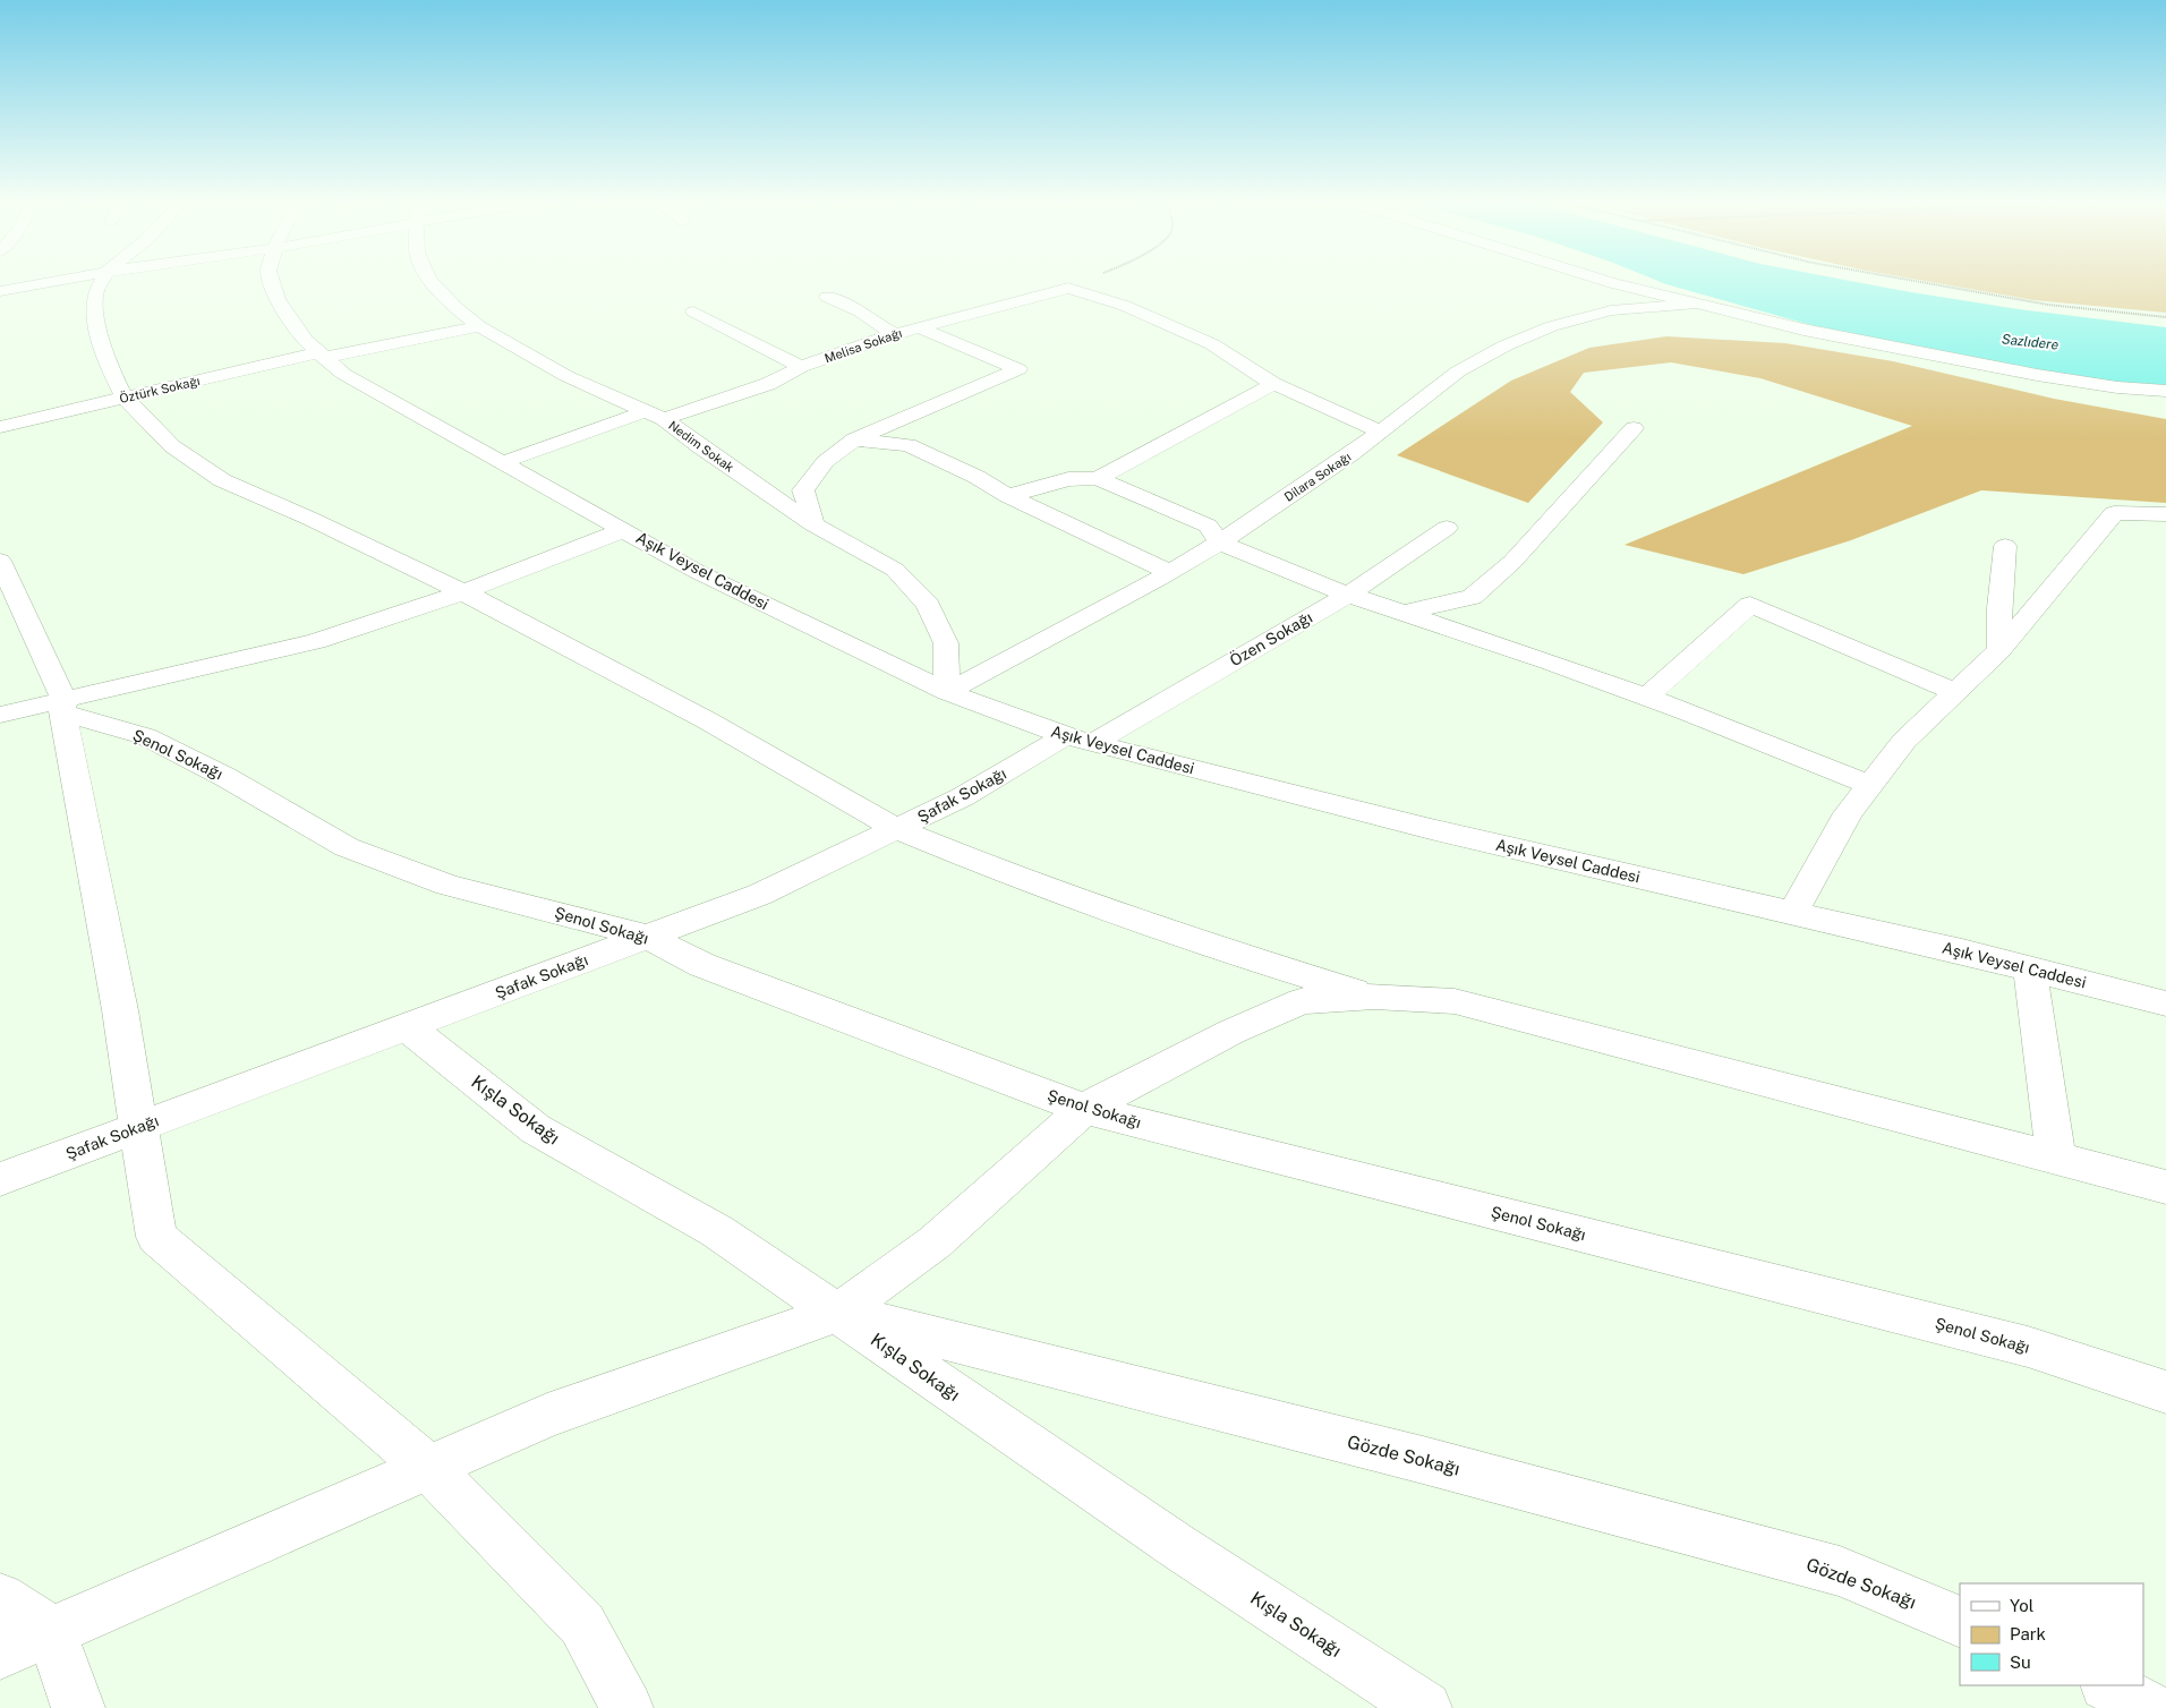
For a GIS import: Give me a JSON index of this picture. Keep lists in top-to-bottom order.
{
  "streets": {
    "street": [
      "Melisa Sokağı",
      "Öztürk Sokağı",
      "Nedim Sokak",
      "Dilara Sokağı",
      "Aşık Veysel Caddesi",
      "Özen Sokağı",
      "Şenol Sokağı",
      "Şafak Sokağı",
      "Kışla Sokağı",
      "Gözde Sokağı"
    ]
  },
  "crossings": [
    ["Melisa Sokağı", "Nedim Sokak"],
    ["Melisa Sokağı", "Aşık Veysel Caddesi"],
    ["Öztürk Sokağı", "Nedim Sokak"],
    ["Öztürk Sokağı", "Aşık Veysel Caddesi"],
    ["Nedim Sokak", "Dilara Sokağı"],
    ["Nedim Sokak", "Aşık Veysel Caddesi"],
    ["Dilara Sokağı", "Aşık Veysel Caddesi"],
    ["Aşık Veysel Caddesi", "Özen Sokağı"],
    ["Aşık Veysel Caddesi", "Şafak Sokağı"],
    ["Özen Sokağı", "Şafak Sokağı"],
    ["Şenol Sokağı", "Şafak Sokağı"],
    ["Şafak Sokağı", "Kışla Sokağı"],
    ["Kışla Sokağı", "Gözde Sokağı"]
  ],
  "water": ["Sazlıdere"],
  "legend": ["Yol", "Park", "Su"]
}
